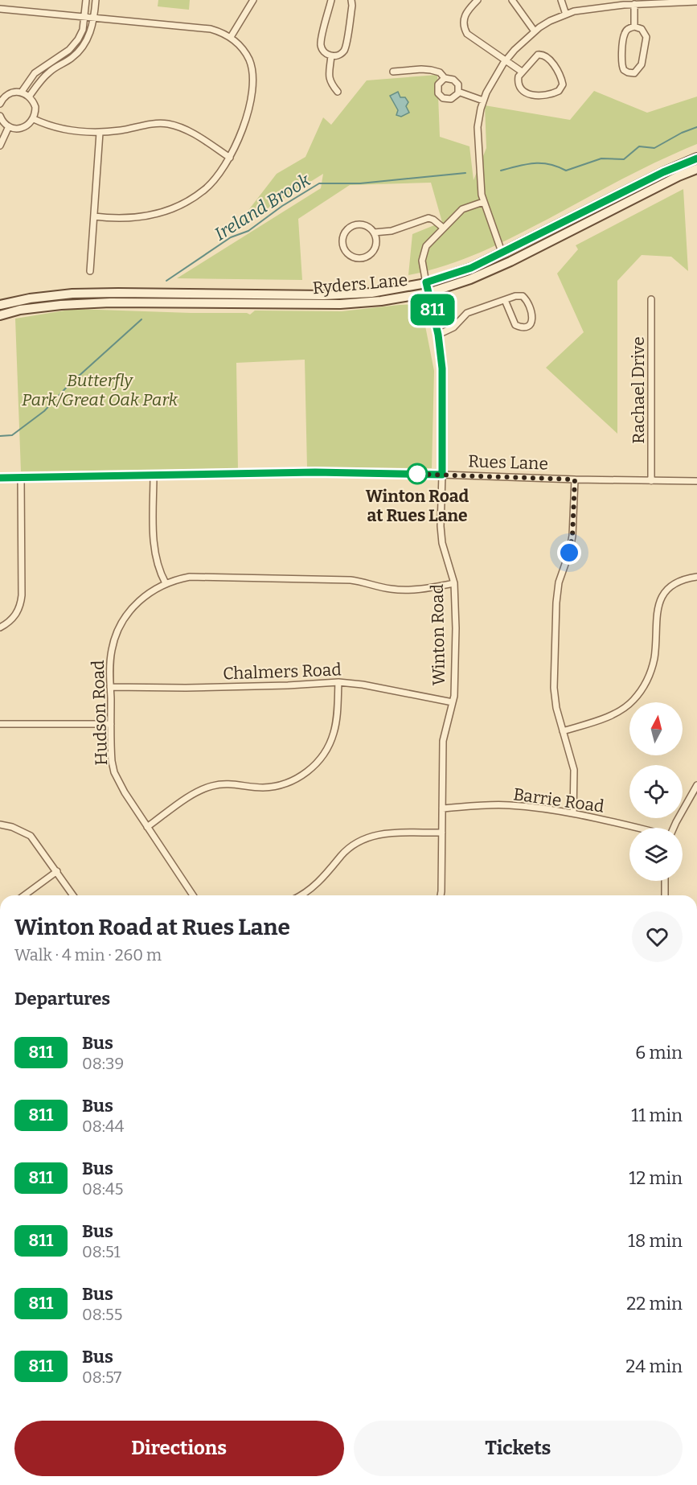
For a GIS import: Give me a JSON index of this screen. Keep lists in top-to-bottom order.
{
  "streets": {
    "main road": ["Ryders Lane"],
    "street": [
      "Rachael Drive",
      "Rues Lane",
      "Winton Road",
      "Chalmers Road",
      "Hudson Road",
      "Barrie Road"
    ]
  },
  "crossings": [
    ["Ryders Lane", "Winton Road"],
    ["Rachael Drive", "Rues Lane"],
    ["Rues Lane", "Winton Road"],
    ["Winton Road", "Chalmers Road"],
    ["Winton Road", "Hudson Road"],
    ["Winton Road", "Barrie Road"],
    ["Chalmers Road", "Hudson Road"]
  ],
  "water": ["Ireland Brook"],
  "parks": ["Butterfly Park/Great Oak Park"],
  "places": ["Winton Road at Rues Lane"],
  "lines": ["bus line 811"],
  "north": "top",
  "page": {
    "on_map": "811",
    "heading": [
      ["Winton Road at Rues Lane", "Walk · 4 min · 260 m"],
      "Departures"
    ],
    "list": [
      {
        "mark": "811",
        "name": "Bus",
        "note": "08:39",
        "value": "6 min"
      },
      {
        "mark": "811",
        "name": "Bus",
        "note": "08:44",
        "value": "11 min"
      },
      {
        "mark": "811",
        "name": "Bus",
        "note": "08:45",
        "value": "12 min"
      },
      {
        "mark": "811",
        "name": "Bus",
        "note": "08:51",
        "value": "18 min"
      },
      {
        "mark": "811",
        "name": "Bus",
        "note": "08:55",
        "value": "22 min"
      },
      {
        "mark": "811",
        "name": "Bus",
        "note": "08:57",
        "value": "24 min"
      }
    ],
    "buttons": ["Directions", "Tickets"]
  }
}
